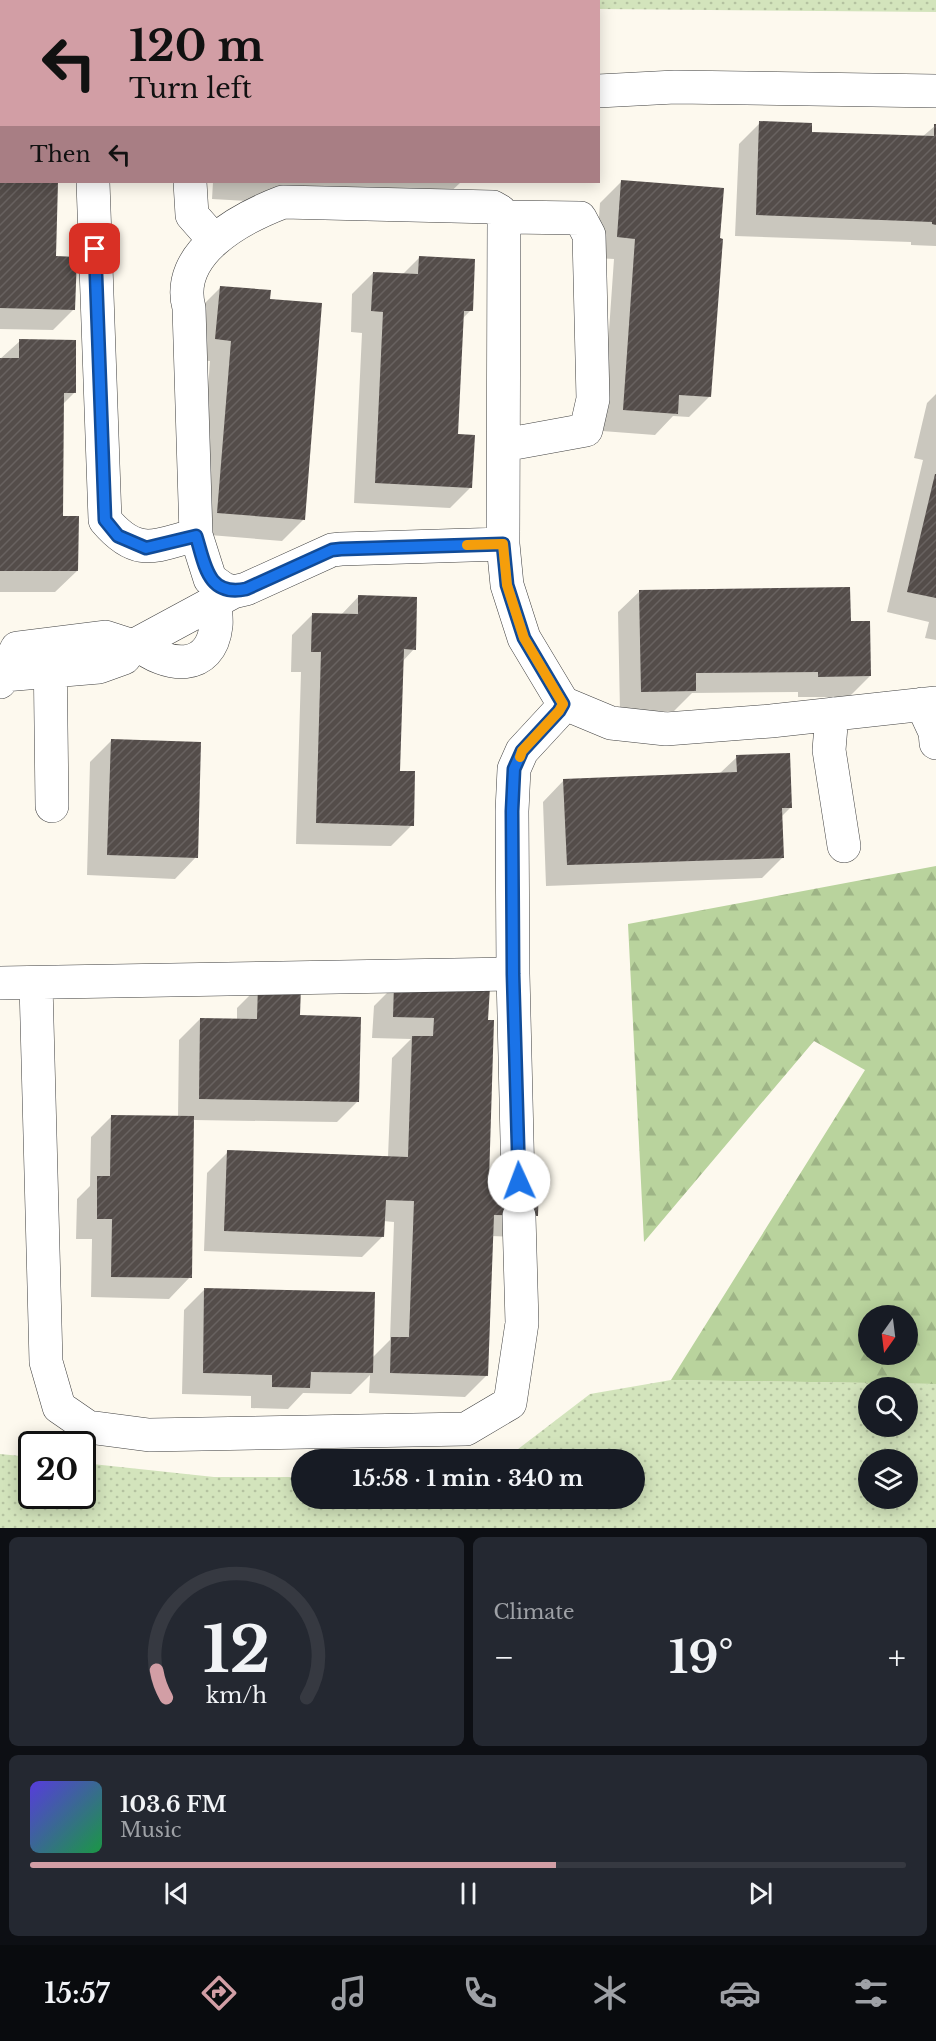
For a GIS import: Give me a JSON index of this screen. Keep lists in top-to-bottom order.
{
  "north": "bottom",
  "page": {
    "turn": ["120 m", "Turn left"],
    "then": "Then",
    "limit": "20",
    "trip": "15:58 · 1 min · 340 m",
    "tile": "Climate",
    "heat": ["−", "19°", "+"],
    "song": ["103.6 FM", "Music"],
    "tabs": "15:57",
    "gauge": ["12", "km/h"]
  }
}
